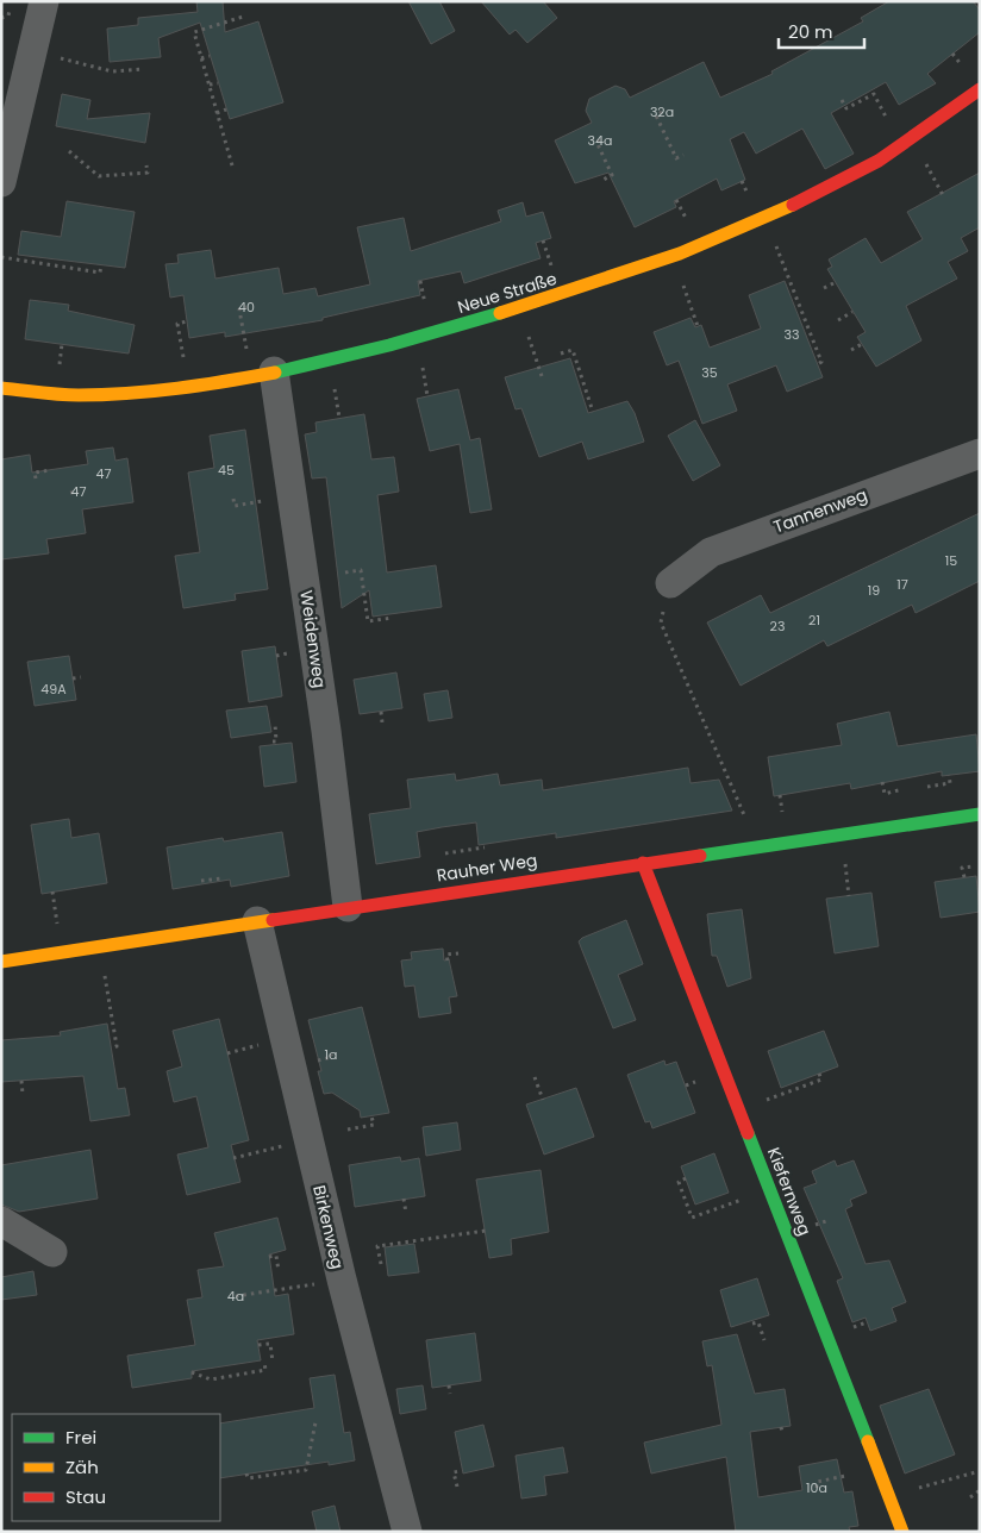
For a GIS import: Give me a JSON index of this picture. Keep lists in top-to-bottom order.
{
  "streets": {
    "street": [
      "Neue Straße",
      "Tannenweg",
      "Weidenweg",
      "Rauher Weg",
      "Kiefernweg",
      "Birkenweg"
    ]
  },
  "crossings": [
    ["Neue Straße", "Weidenweg"],
    ["Weidenweg", "Rauher Weg"],
    ["Rauher Weg", "Kiefernweg"],
    ["Rauher Weg", "Birkenweg"]
  ],
  "house_numbers": [
    "32a",
    "34a",
    "40",
    "33",
    "35",
    "45",
    "47",
    "47",
    "15",
    "17",
    "19",
    "21",
    "23",
    "49A",
    "1a",
    "4a",
    "10a"
  ],
  "legend": ["Frei", "Zäh", "Stau"],
  "scale_bar": "20 m"
}
